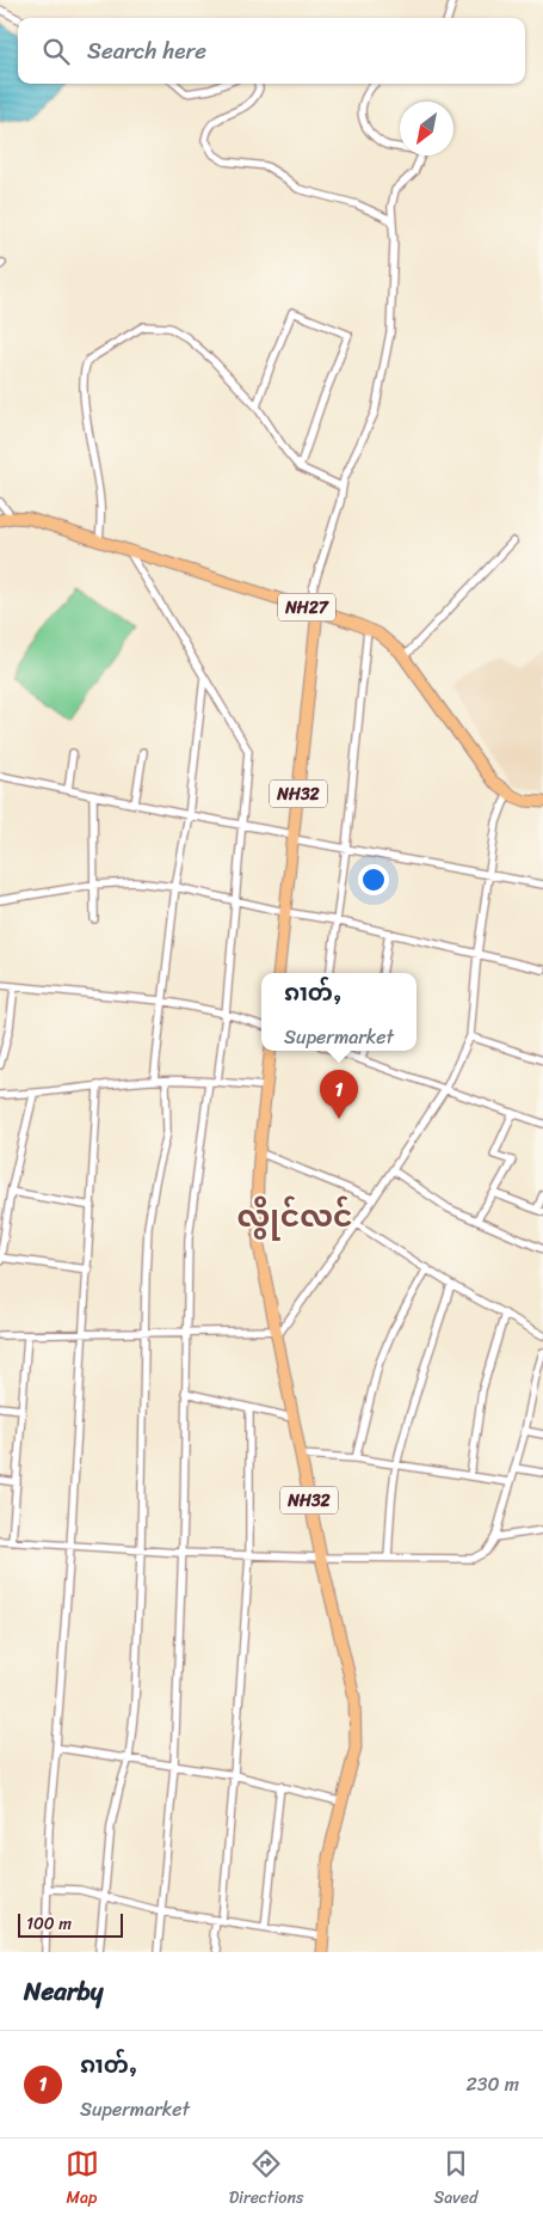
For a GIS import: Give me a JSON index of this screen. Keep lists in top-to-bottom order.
{
  "streets": {
    "highway": ["NH27", "NH32"]
  },
  "crossings": [
    ["NH27", "NH32"]
  ],
  "districts": ["လွိုင်လင်"],
  "scale_bar": "100 m",
  "north": "bottom left",
  "page": {
    "search": "Search here",
    "popup": ["ၵၢတ်ႇ", "Supermarket"],
    "pins": "1",
    "scale": "100 m",
    "heading": "Nearby",
    "list": [
      {
        "mark": "1",
        "name": "ၵၢတ်ႇ",
        "note": "Supermarket",
        "value": "230 m"
      }
    ],
    "nav": ["Map", "Directions", "Saved"]
  }
}
